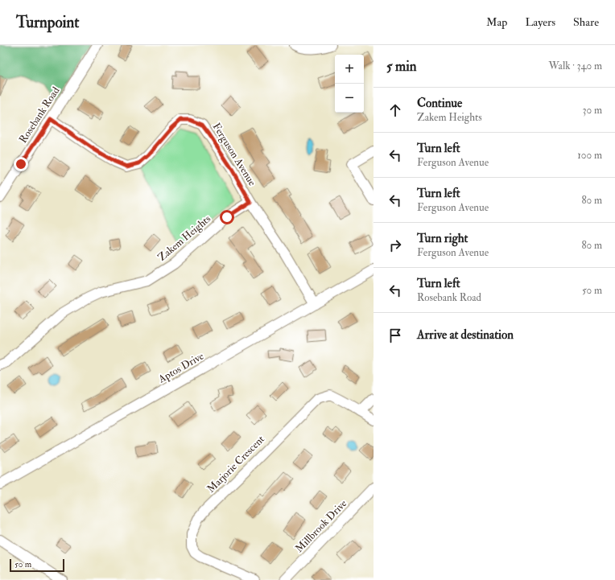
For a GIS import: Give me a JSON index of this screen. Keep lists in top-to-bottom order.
{
  "streets": {
    "street": [
      "Rosebank Road",
      "Ferguson Avenue",
      "Zakem Heights",
      "Aptos Drive",
      "Marjorie Crescent",
      "Millbrook Drive"
    ]
  },
  "crossings": [
    ["Rosebank Road", "Ferguson Avenue"],
    ["Ferguson Avenue", "Zakem Heights"],
    ["Ferguson Avenue", "Aptos Drive"]
  ],
  "scale_bar": "50 m",
  "page": {
    "header": "Turnpoint",
    "nav": ["Map", "Layers", "Share"],
    "heading": ["5 min", "Walk · 340 m"],
    "map_buttons": ["+", "−"],
    "list": [
      ["Continue", "Zakem Heights", "30 m"],
      ["Turn left", "Ferguson Avenue", "100 m"],
      ["Turn left", "Ferguson Avenue", "80 m"],
      ["Turn right", "Ferguson Avenue", "80 m"],
      ["Turn left", "Rosebank Road", "50 m"],
      "Arrive at destination"
    ],
    "scale": "50 m"
  }
}
